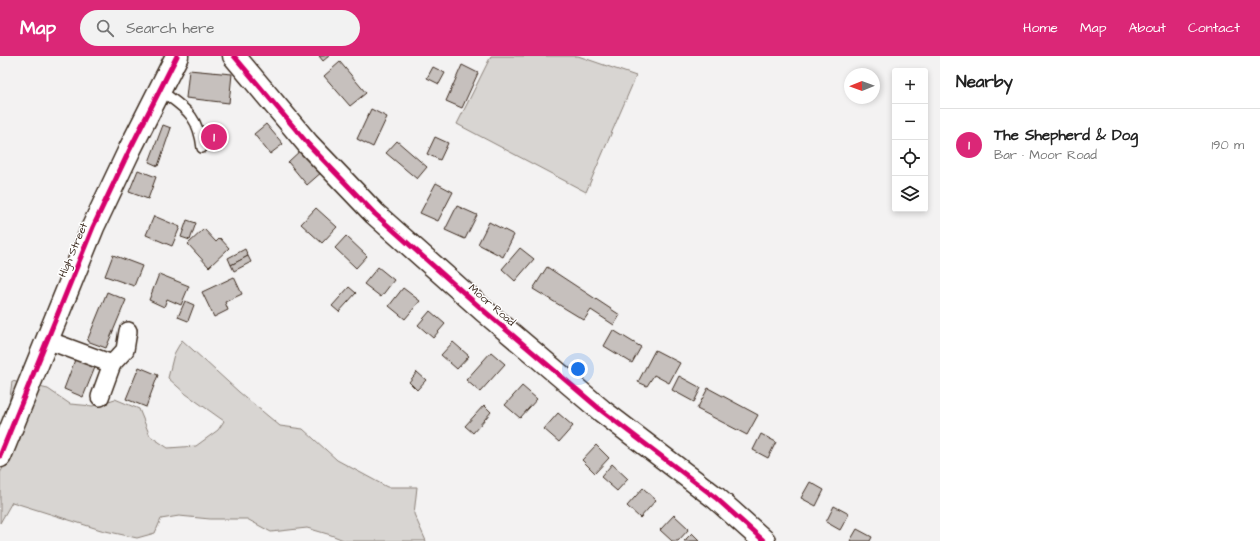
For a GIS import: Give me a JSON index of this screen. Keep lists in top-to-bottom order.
{
  "streets": {
    "street": ["High Street", "Moor Road"]
  },
  "north": "left",
  "page": {
    "header": "Map",
    "search": "Search here",
    "nav": [
      "Home",
      "Map",
      "About",
      "Contact"
    ],
    "heading": "Nearby",
    "map_buttons": ["+", "−"],
    "list": [
      {
        "mark": "1",
        "name": "The Shepherd & Dog",
        "note": "Bar · Moor Road",
        "value": "190 m"
      }
    ],
    "pins": "1"
  }
}
